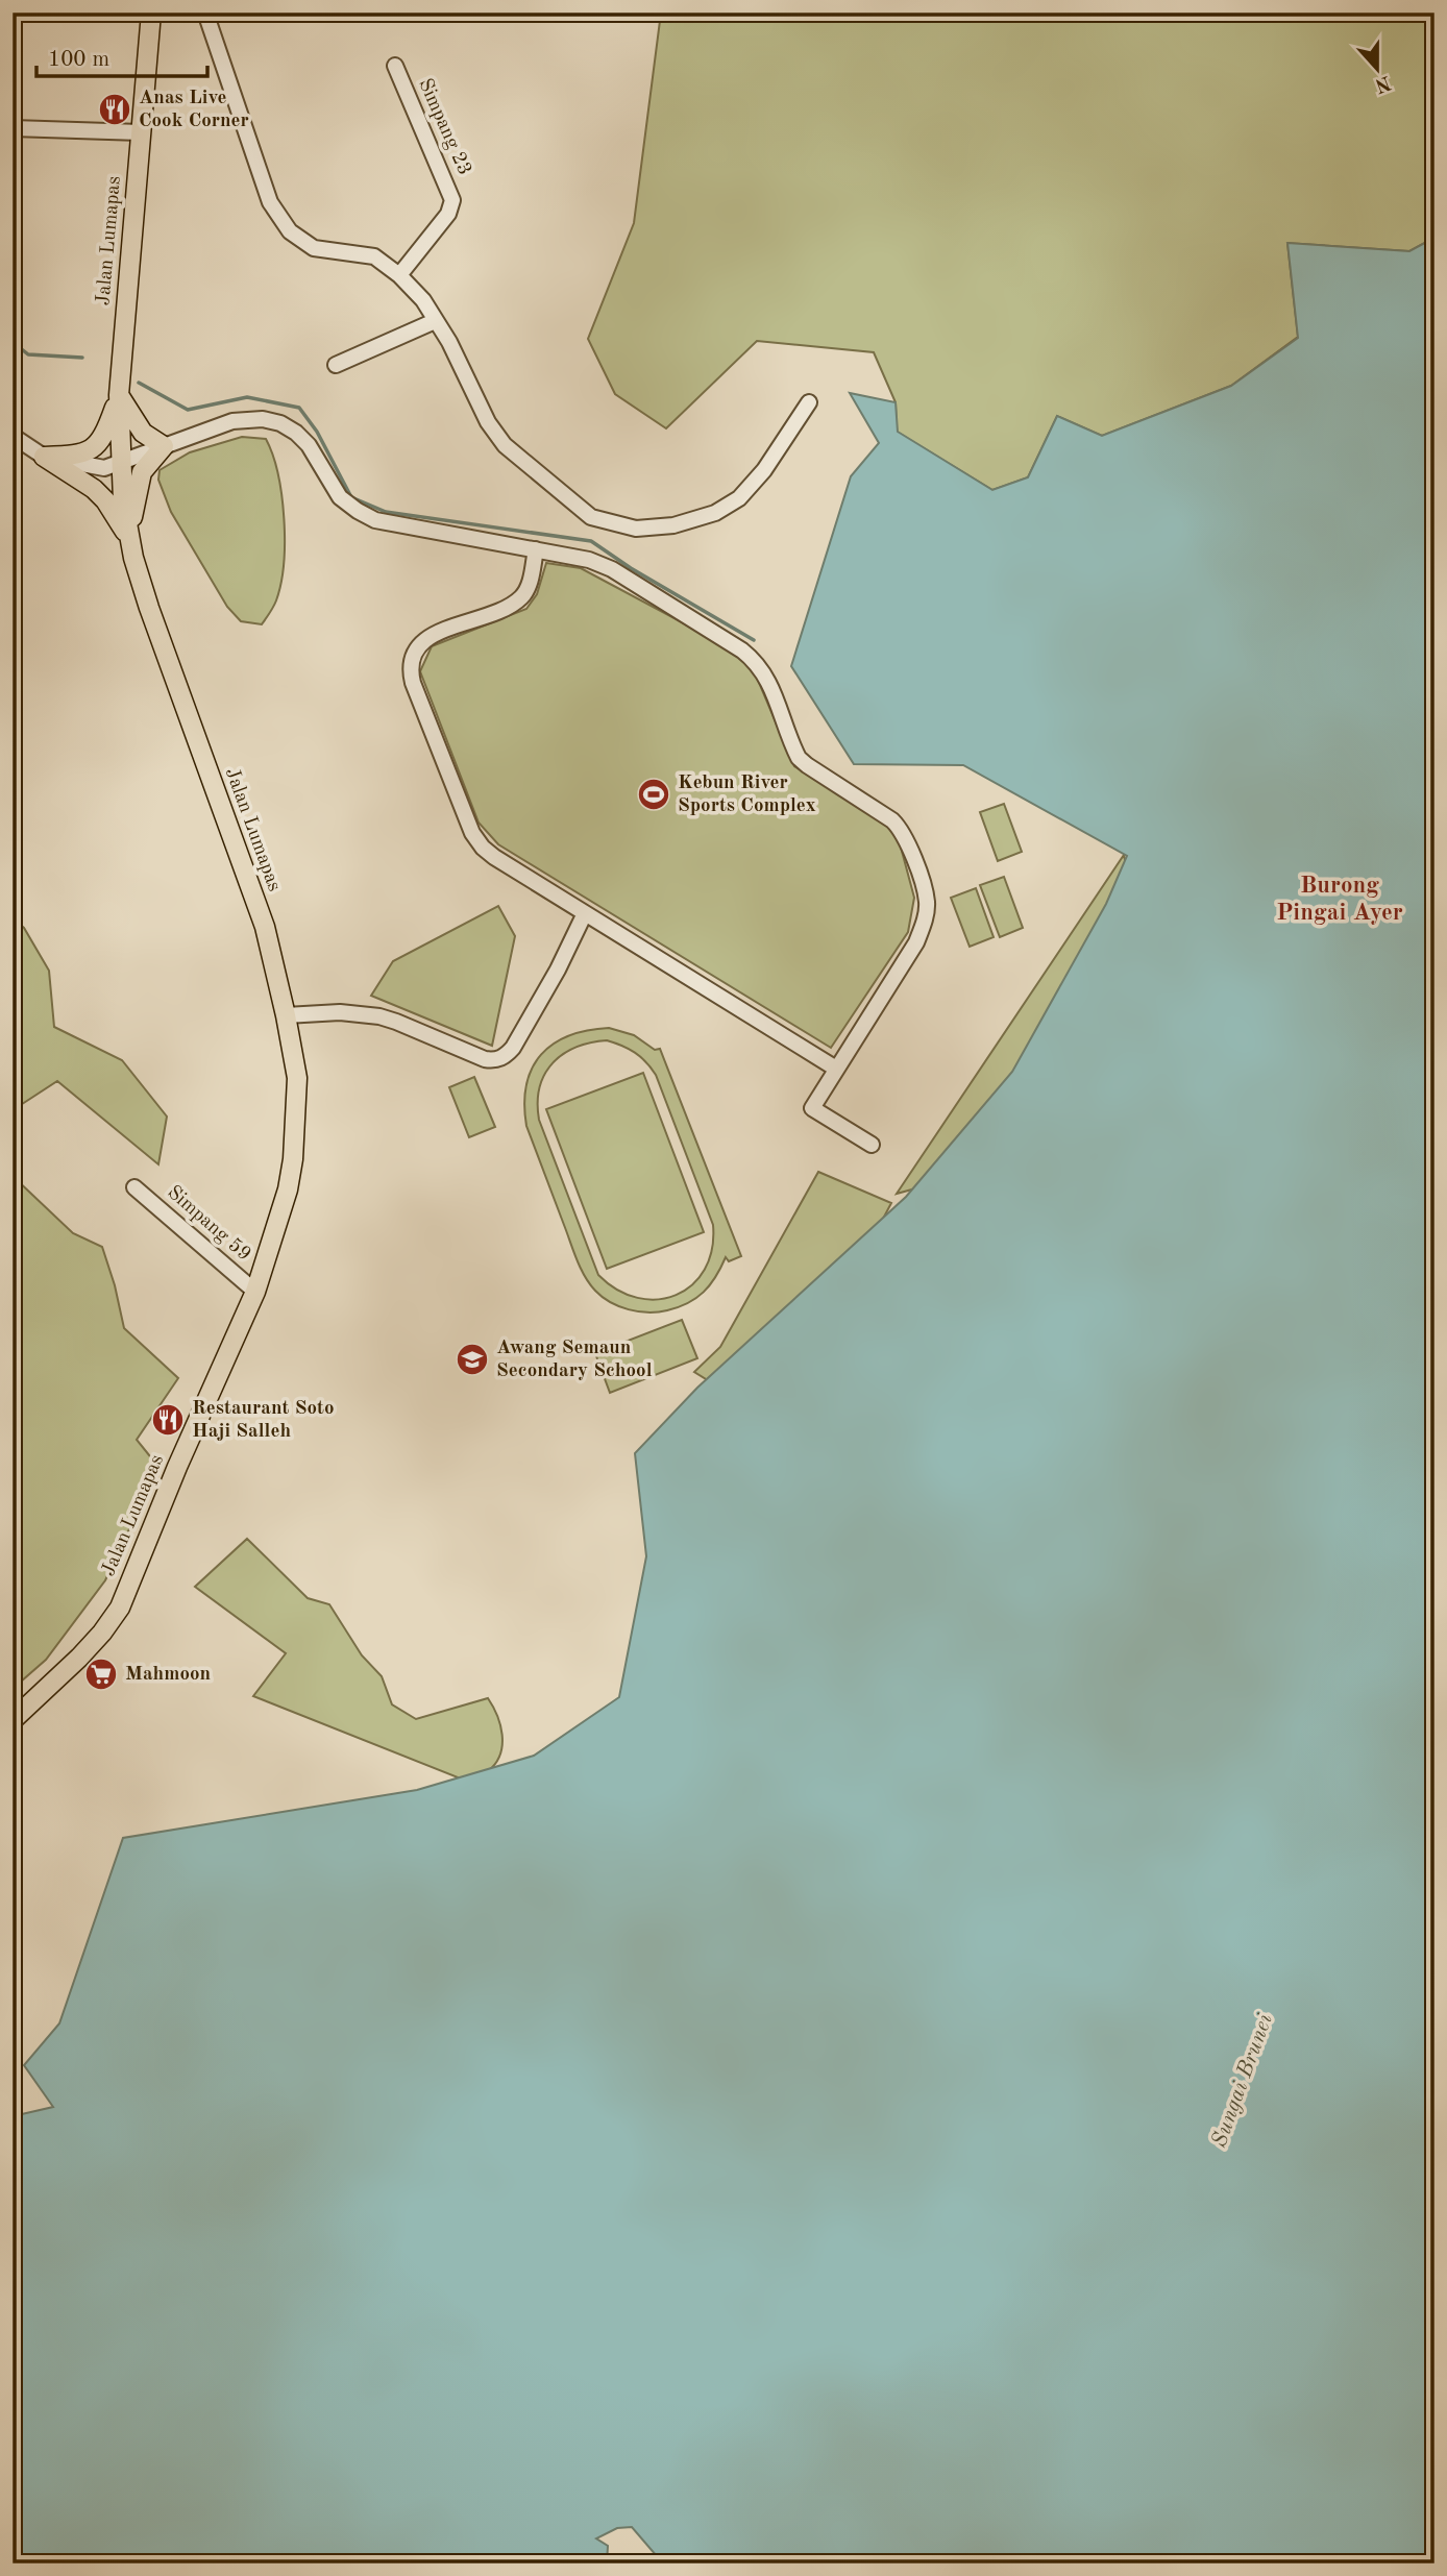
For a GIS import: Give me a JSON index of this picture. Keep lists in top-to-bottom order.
{
  "streets": {
    "main road": ["Jalan Lumapas"],
    "street": ["Simpang 23", "Simpang 59"]
  },
  "crossings": [
    ["Jalan Lumapas", "Simpang 59"]
  ],
  "districts": ["Burong Pingai Ayer"],
  "water": ["Sungai Brunei"],
  "places": {
    "restaurant": ["Anas Live Cook Corner", "Restaurant Soto Haji Salleh"],
    "sports": ["Kebun River Sports Complex"],
    "school or university": ["Awang Semaun Secondary School"],
    "supermarket": ["Mahmoon"]
  },
  "scale_bar": "100 m",
  "north": "bottom"
}
